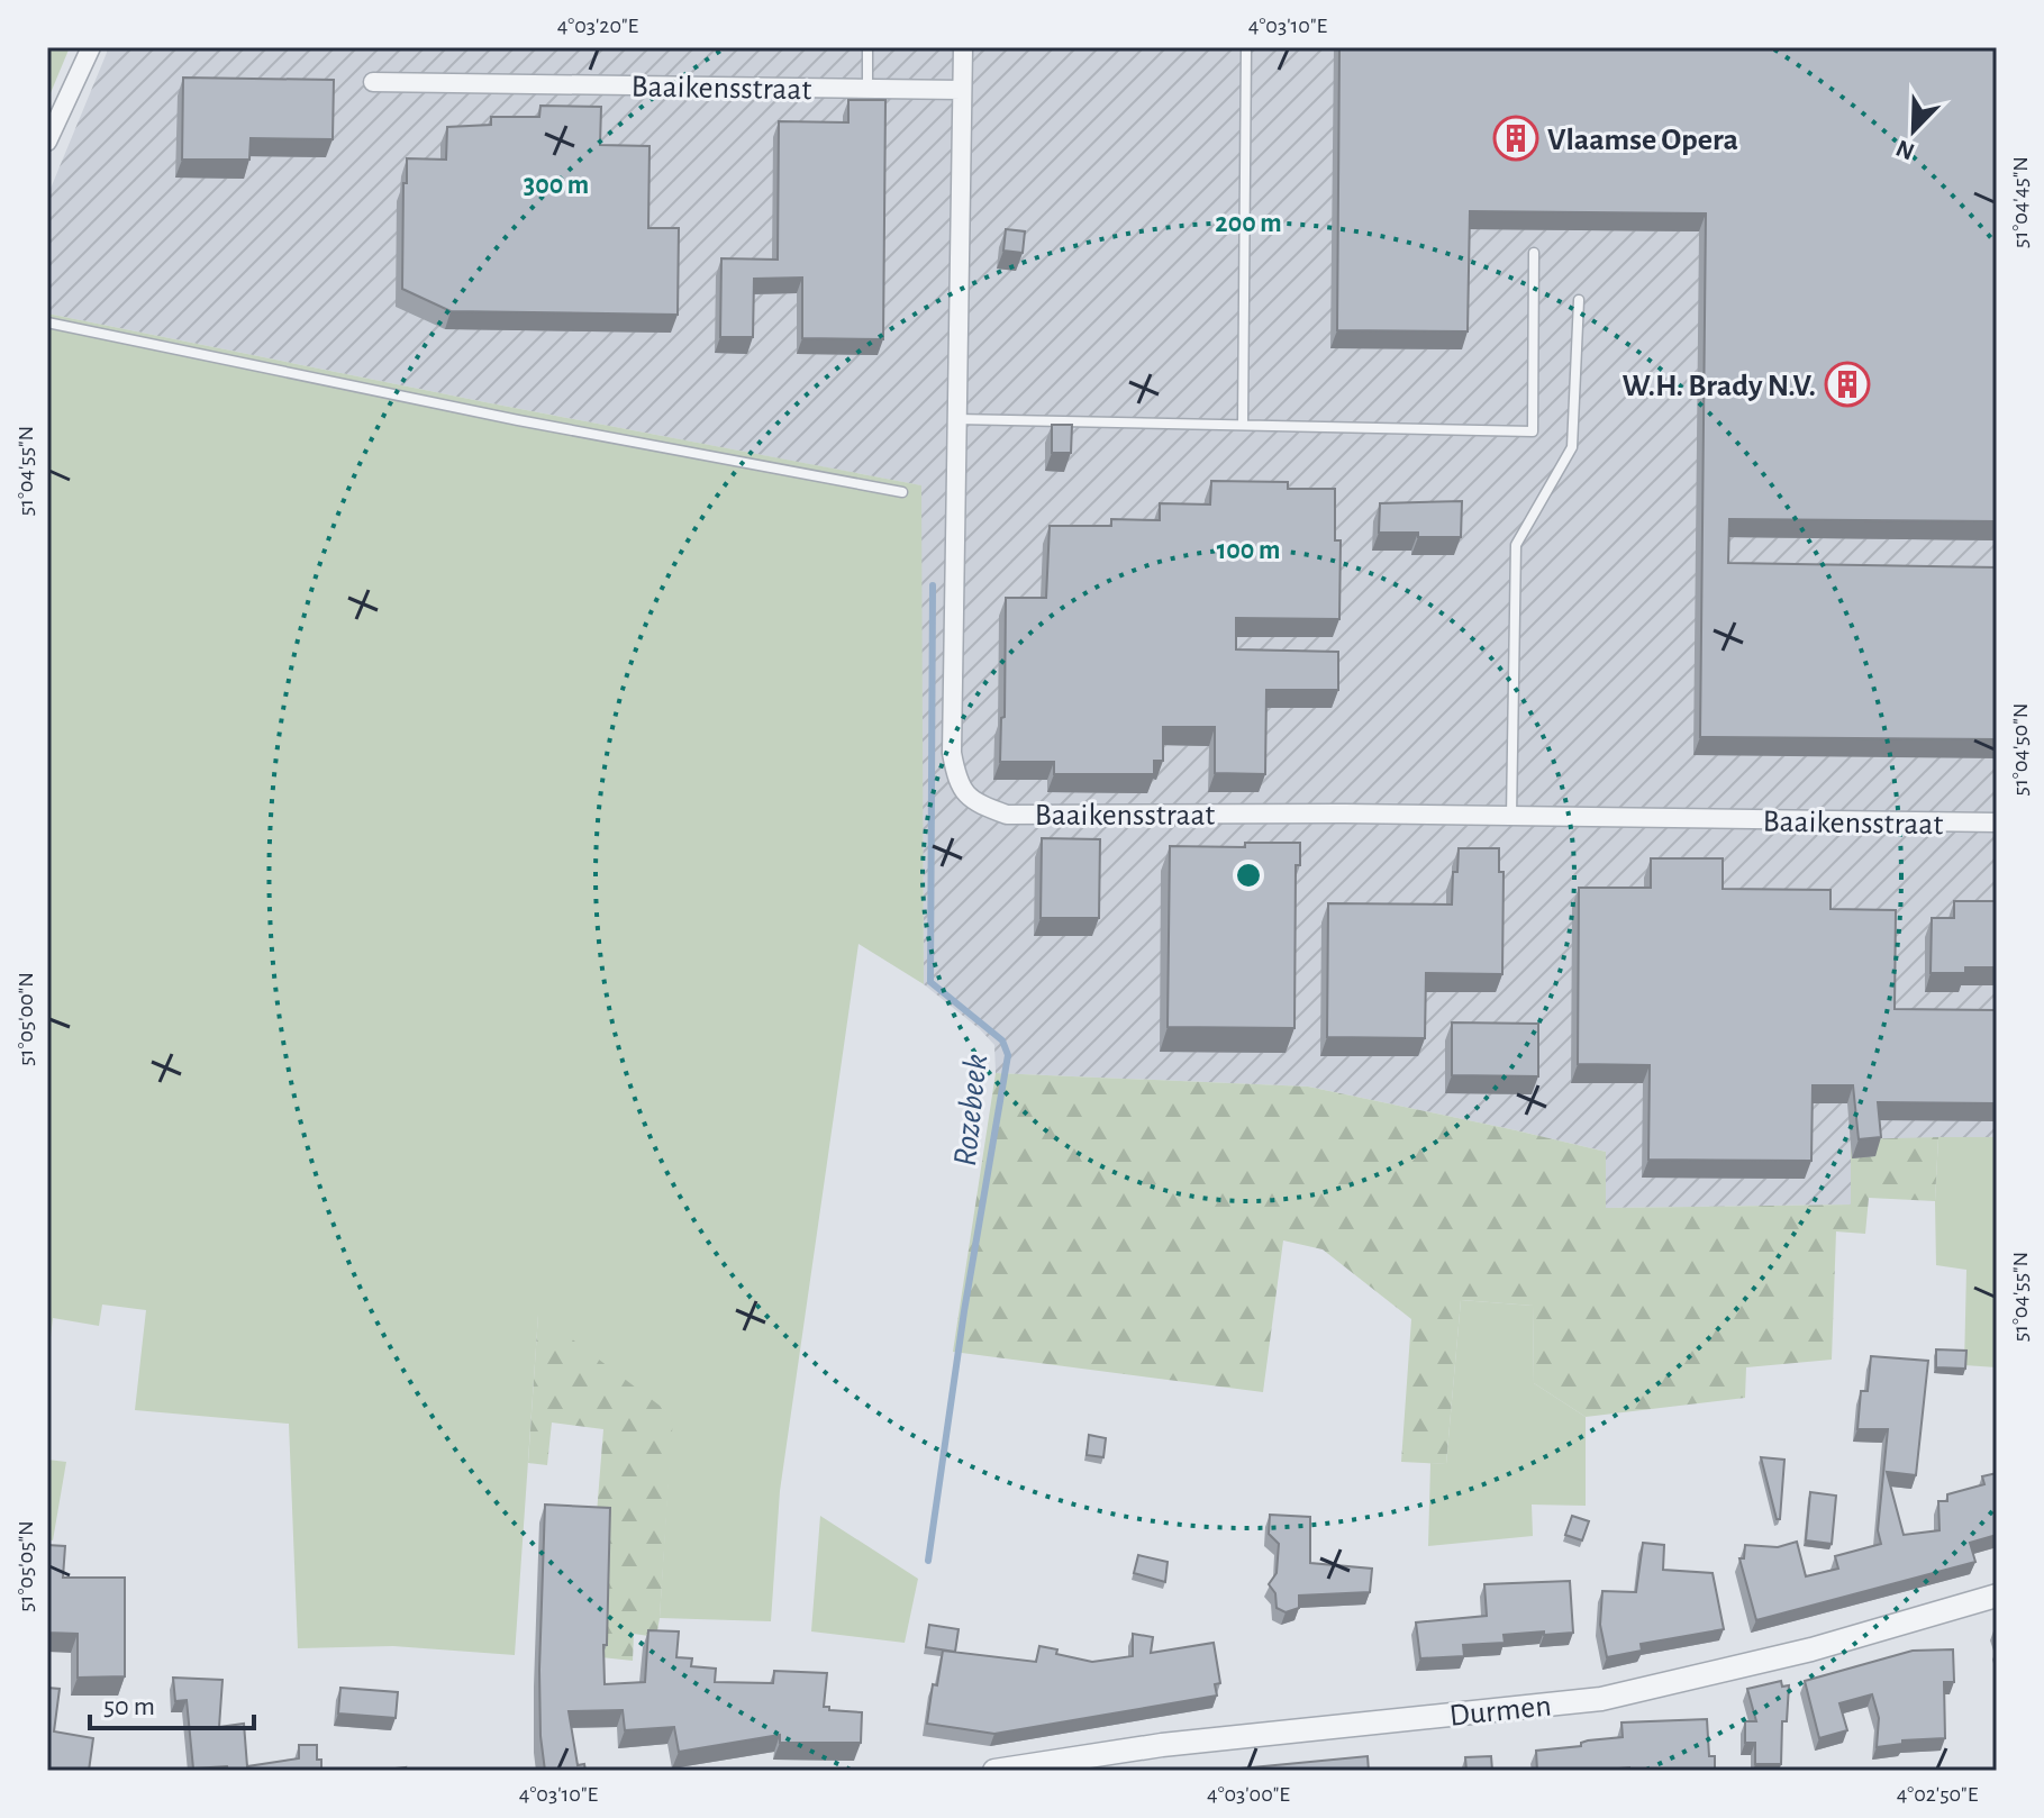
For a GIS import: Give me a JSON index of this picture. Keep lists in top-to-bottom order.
{
  "streets": {
    "street": ["Baaikensstraat", "Durmen"]
  },
  "water": ["Rozebeek"],
  "places": {
    "building": ["Vlaamse Opera", "W.H. Brady N.V."]
  },
  "scale_bar": "50 m",
  "north": "bottom left",
  "coordinates": [
    "4°03'20\"E",
    "4°03'10\"E",
    "51°04'45\"N",
    "51°04'55\"N",
    "51°04'50\"N",
    "51°05'00\"N",
    "51°05'05\"N",
    "4°03'00\"E",
    "4°02'50\"E"
  ],
  "rings": ["300 m", "200 m", "100 m"]
}
